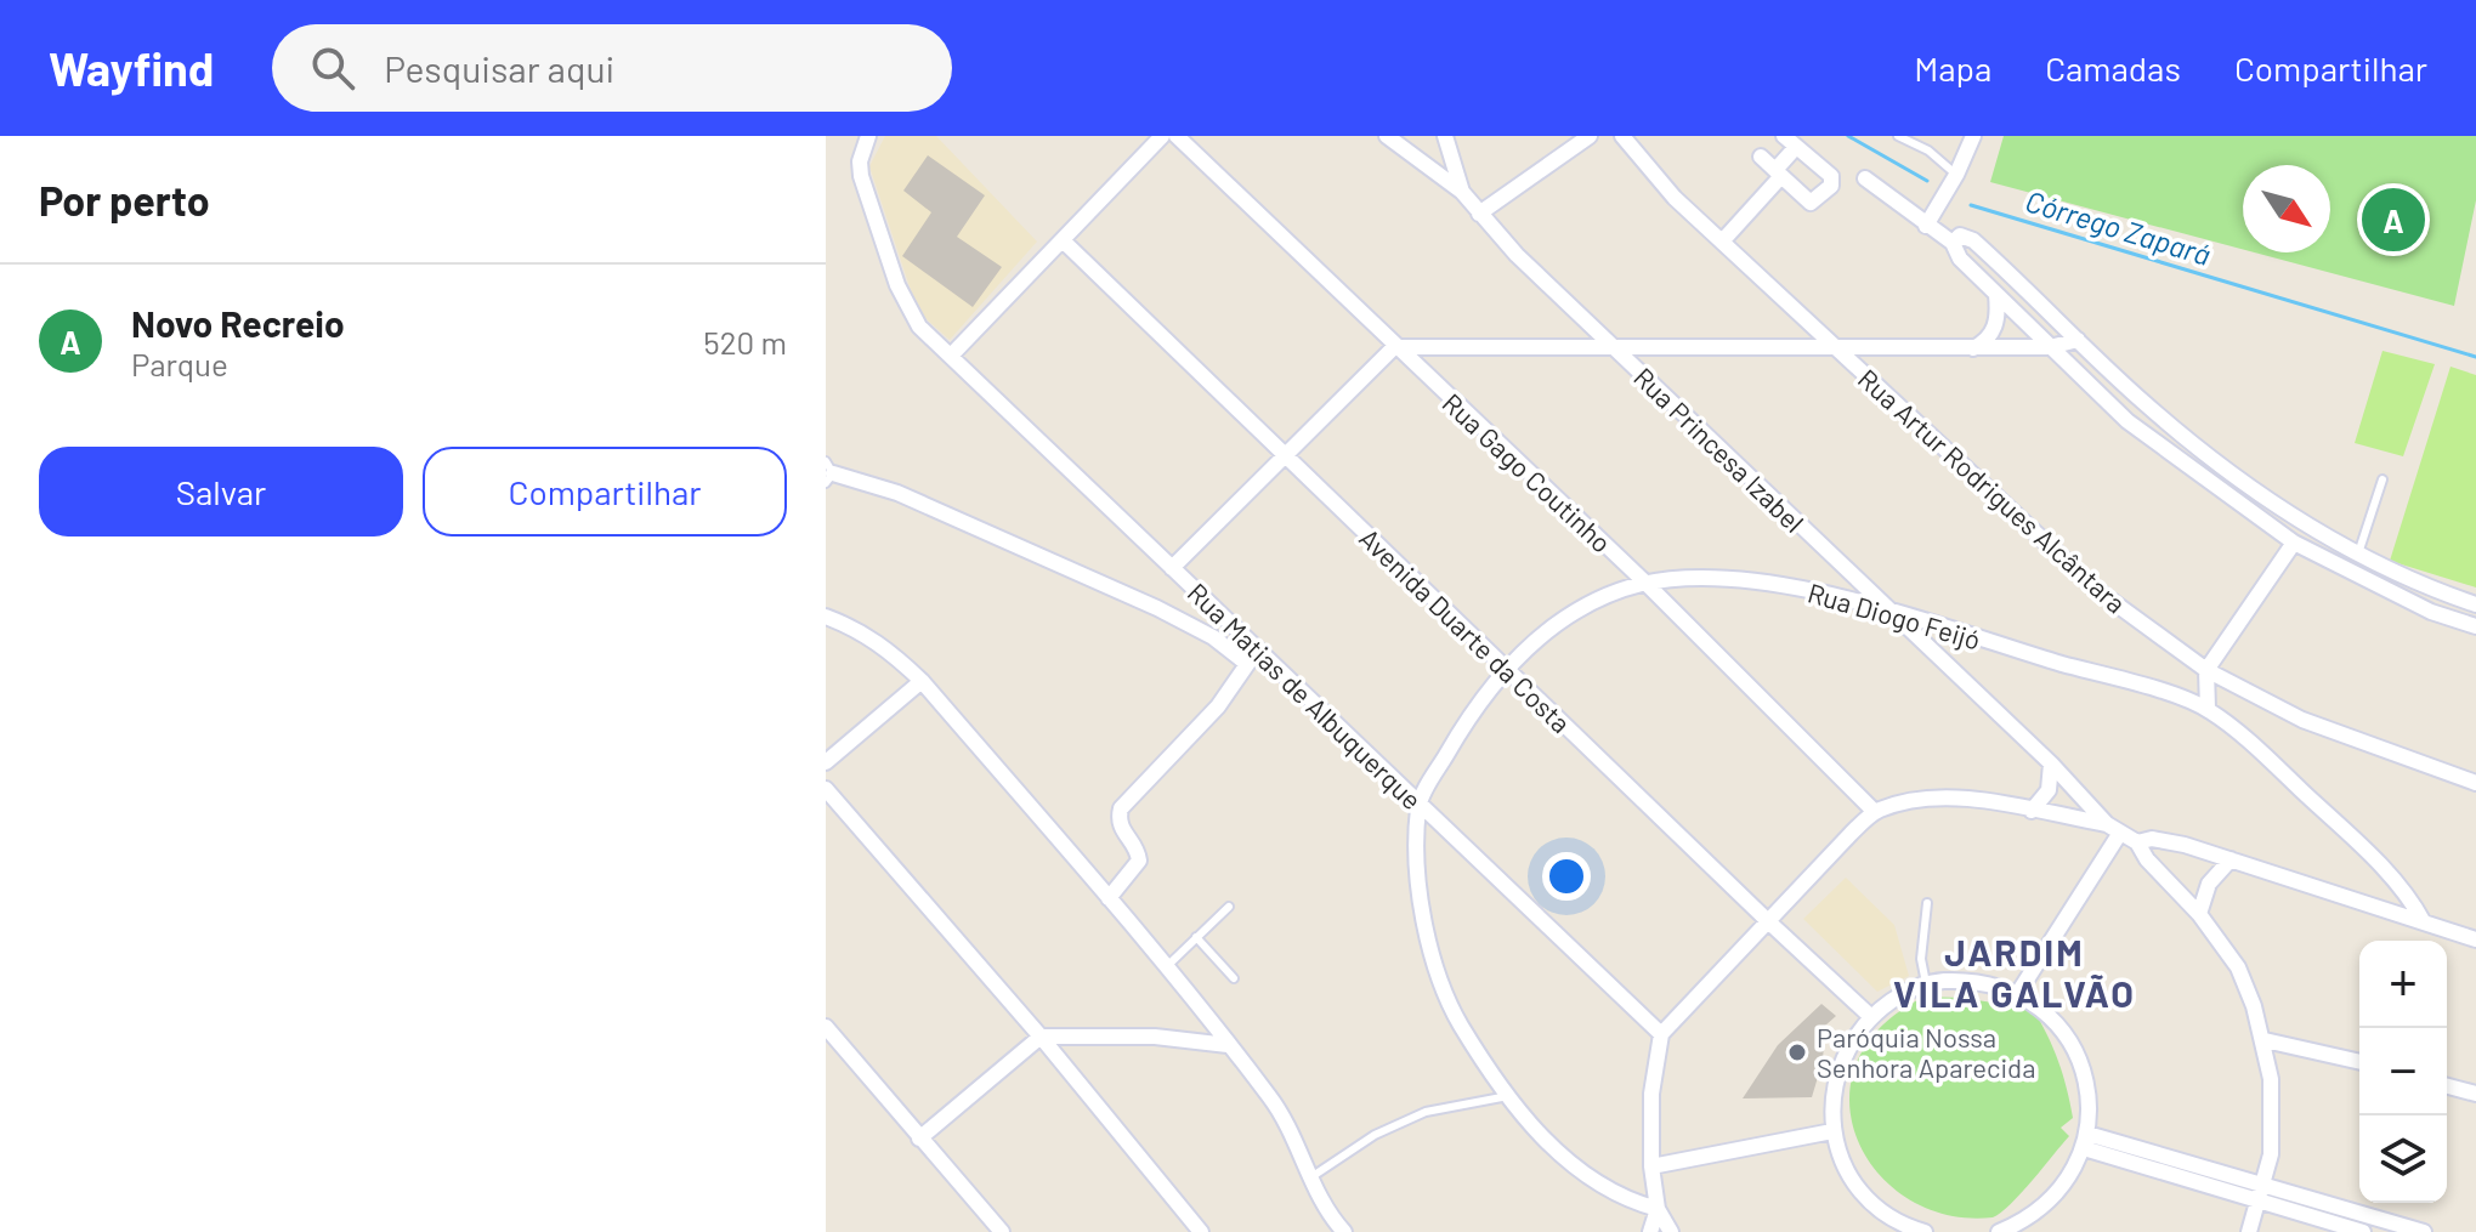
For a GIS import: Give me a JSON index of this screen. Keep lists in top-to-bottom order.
{
  "streets": {
    "street": [
      "Rua Princesa Izabel",
      "Rua Gago Coutinho",
      "Rua Artur Rodrigues Alcântara",
      "Rua Diogo Feijó",
      "Avenida Duarte da Costa",
      "Rua Matias de Albuquerque"
    ]
  },
  "crossings": [
    ["Rua Princesa Izabel", "Rua Diogo Feijó"],
    ["Rua Gago Coutinho", "Rua Diogo Feijó"],
    ["Rua Diogo Feijó", "Avenida Duarte da Costa"],
    ["Rua Diogo Feijó", "Rua Matias de Albuquerque"]
  ],
  "districts": ["JARDIM VILA GALVÃO"],
  "water": ["Córrego Zapará"],
  "places": ["Paróquia Nossa Senhora Aparecida"],
  "north": "bottom right",
  "page": {
    "header": "Wayfind",
    "search": "Pesquisar aqui",
    "nav": ["Mapa", "Camadas", "Compartilhar"],
    "heading": "Por perto",
    "pins": "A",
    "list": [
      {
        "mark": "A",
        "name": "Novo Recreio",
        "note": "Parque",
        "value": "520 m"
      }
    ],
    "buttons": ["Salvar", "Compartilhar"],
    "map_buttons": ["+", "−"]
  }
}
